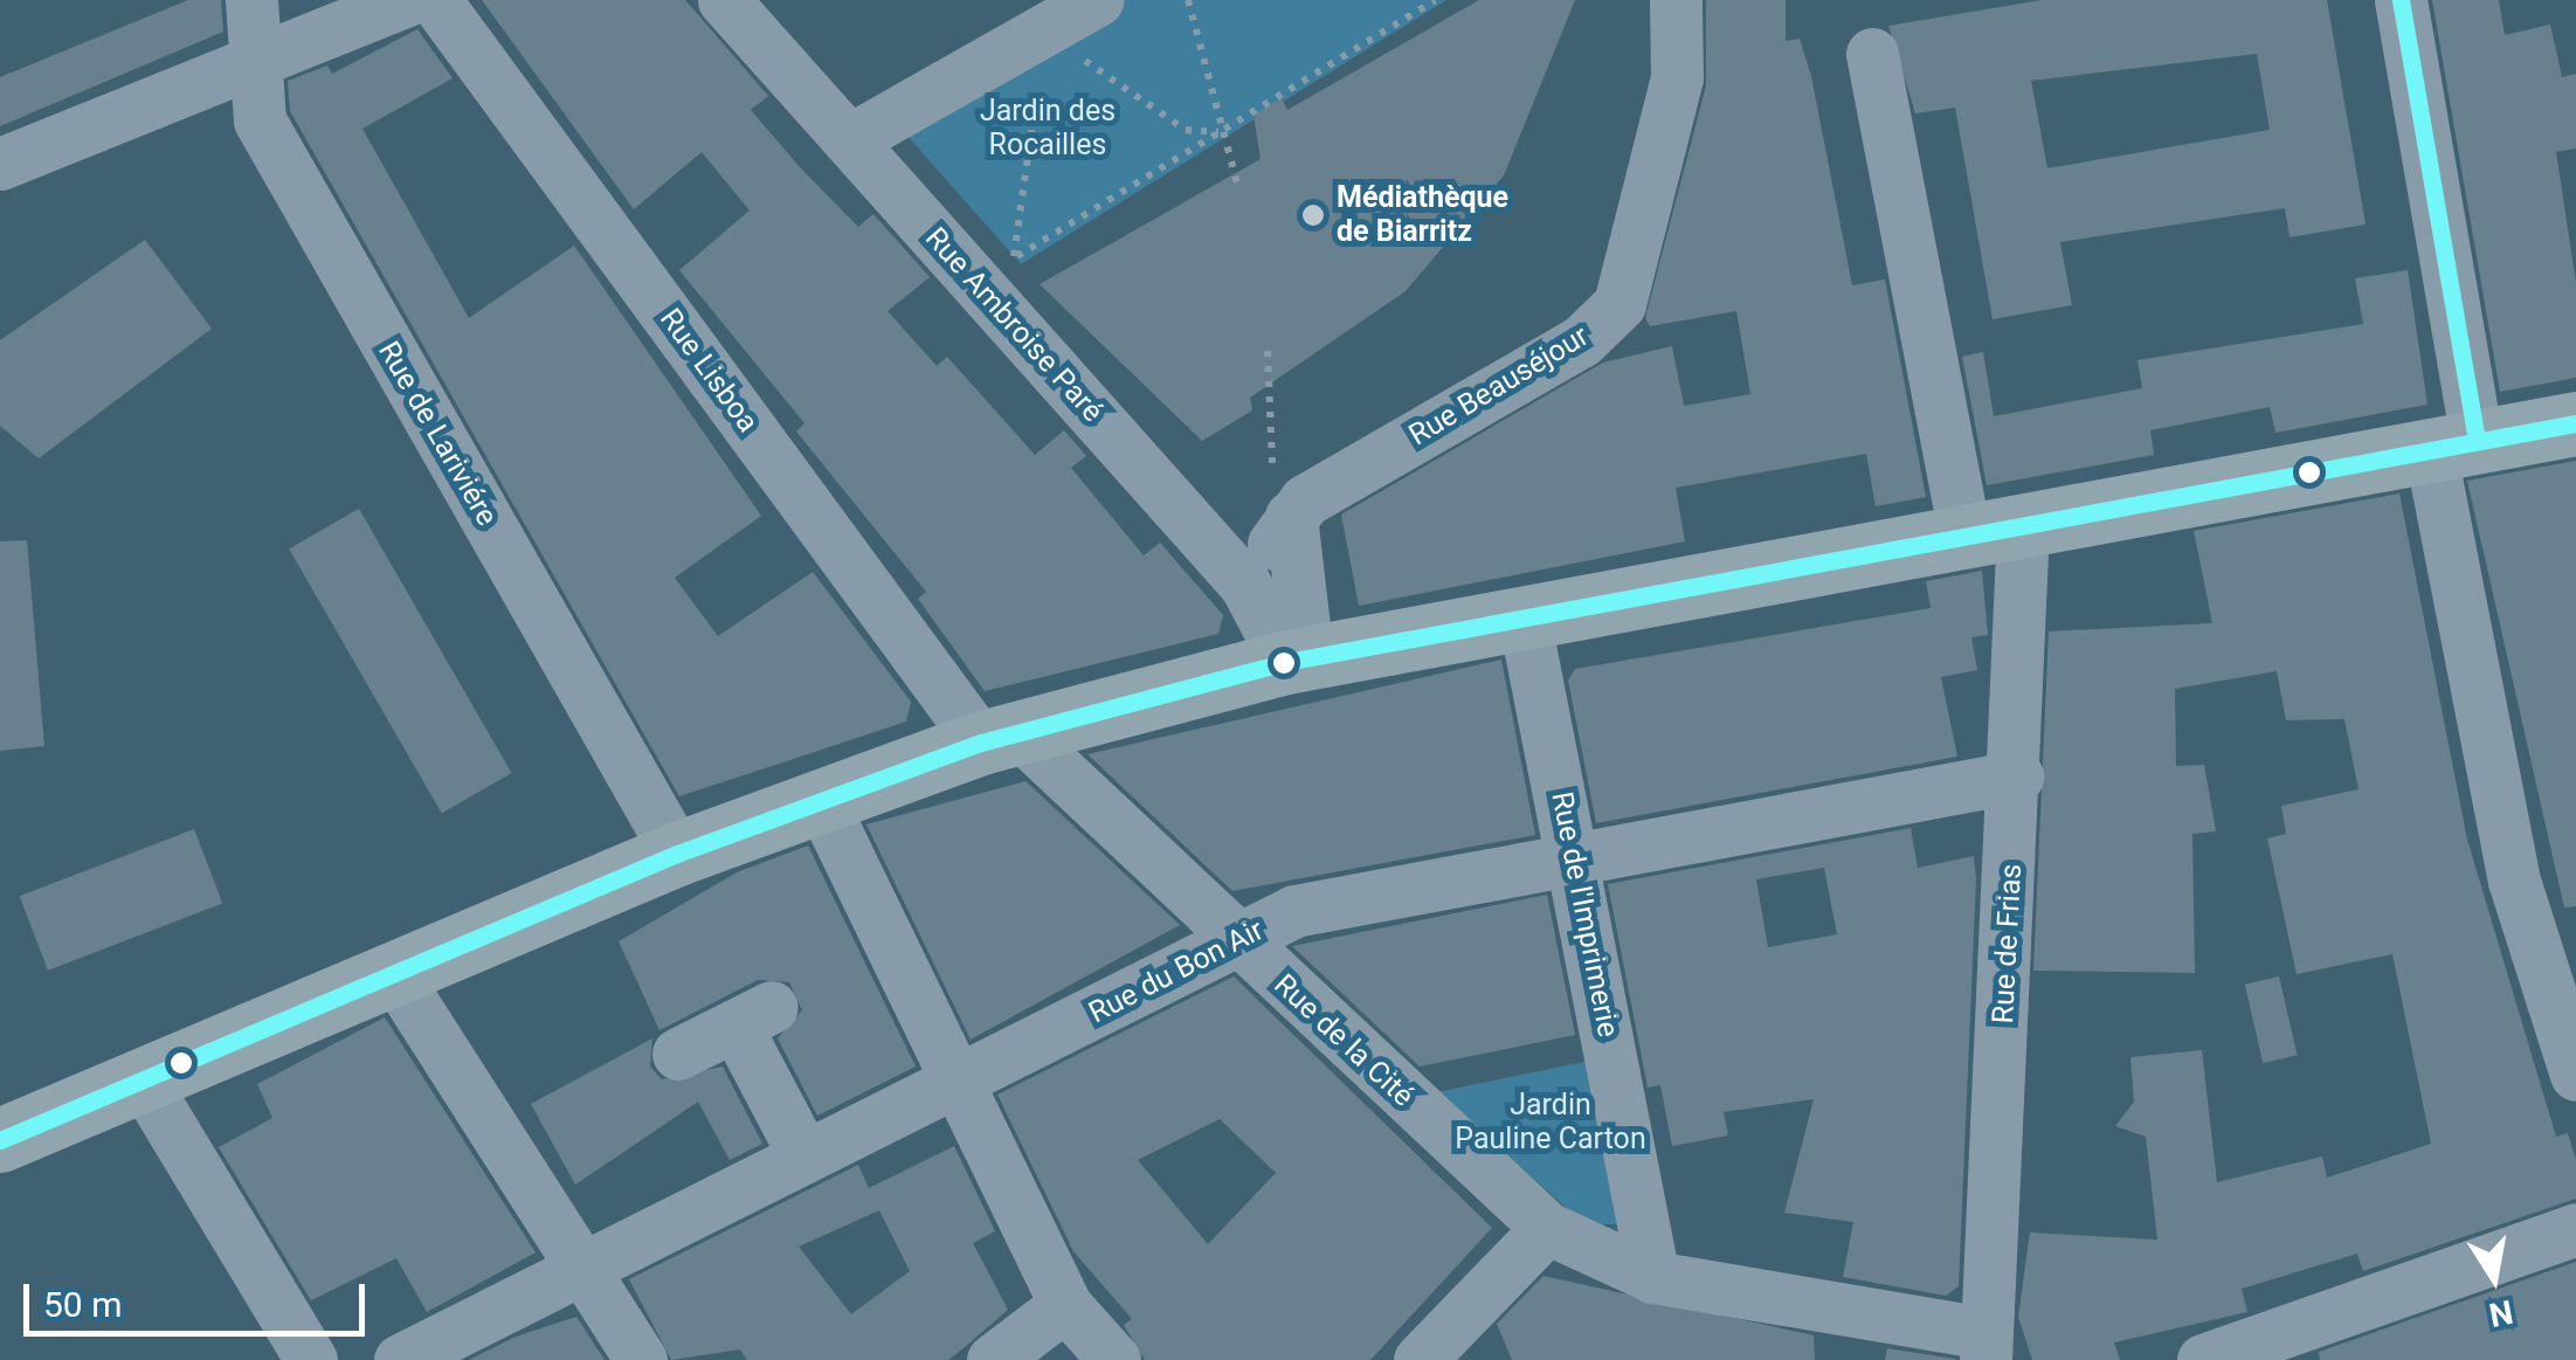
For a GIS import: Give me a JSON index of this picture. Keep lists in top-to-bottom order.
{
  "streets": {
    "street": [
      "Rue Ambroise Paré",
      "Rue Lisboa",
      "Rue Beauséjour",
      "Rue de Lariviére",
      "Rue de l'Imprimerie",
      "Rue de Frias",
      "Rue du Bon Air",
      "Rue de la Cité"
    ]
  },
  "crossings": [
    ["Rue Ambroise Paré", "Rue Beauséjour"],
    ["Rue Lisboa", "Rue de la Cité"],
    ["Rue de l'Imprimerie", "Rue du Bon Air"],
    ["Rue de l'Imprimerie", "Rue de la Cité"],
    ["Rue de Frias", "Rue du Bon Air"],
    ["Rue de Frias", "Rue de la Cité"],
    ["Rue du Bon Air", "Rue de la Cité"]
  ],
  "parks": ["Jardin des Rocailles", "Jardin Pauline Carton"],
  "places": ["Médiathèque de Biarritz"],
  "scale_bar": "50 m",
  "north": "bottom"
}
